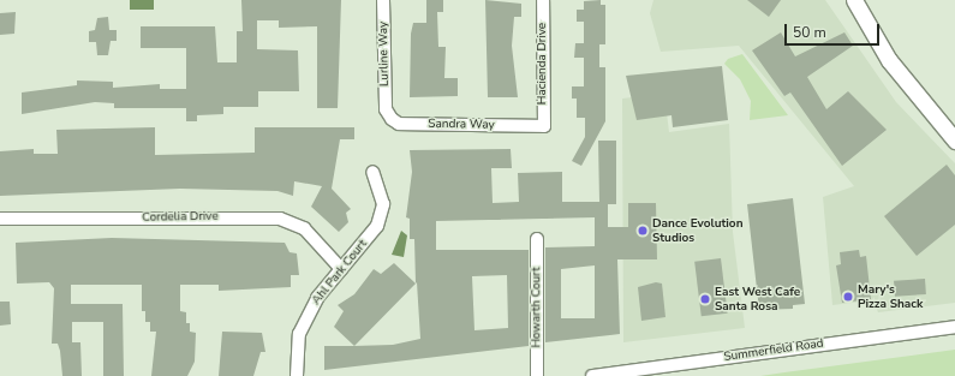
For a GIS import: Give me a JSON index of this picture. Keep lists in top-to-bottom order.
{
  "streets": {
    "street": [
      "Lurline Way",
      "Hacienda Drive",
      "Sandra Way",
      "Cordelia Drive",
      "Ahl Park Court",
      "Howarth Court",
      "Summerfield Road"
    ]
  },
  "crossings": [
    ["Lurline Way", "Sandra Way"],
    ["Hacienda Drive", "Sandra Way"],
    ["Cordelia Drive", "Ahl Park Court"]
  ],
  "places": ["Dance Evolution Studios", "Mary's Pizza Shack", "East West Cafe Santa Rosa"],
  "scale_bar": "50 m"
}
